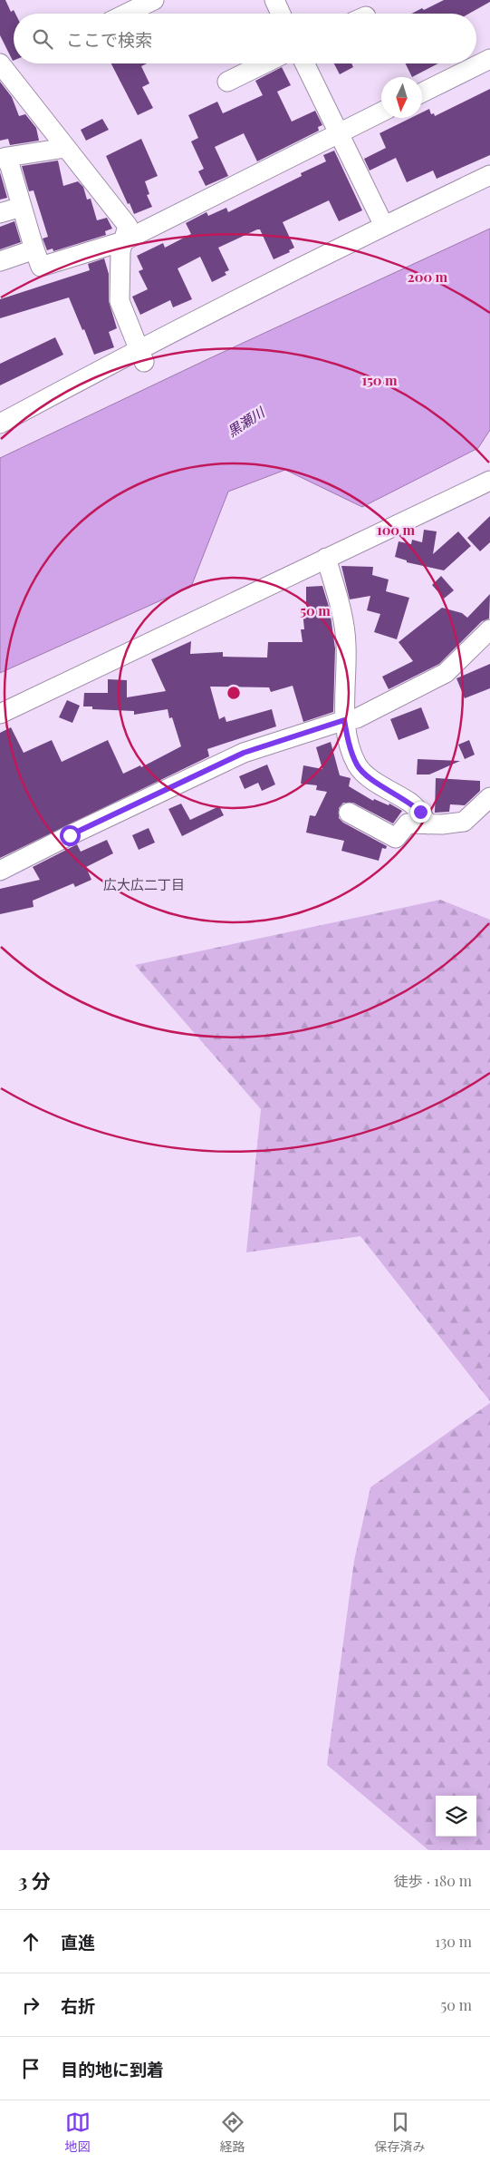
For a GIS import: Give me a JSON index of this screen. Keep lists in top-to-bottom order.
{
  "districts": ["広大広二丁目"],
  "water": ["黒瀬川"],
  "north": "bottom",
  "page": {
    "search": "ここで検索",
    "heading": ["3 分", "徒歩 · 180 m"],
    "list": [
      ["直進", "130 m"],
      ["右折", "50 m"],
      "目的地に到着"
    ],
    "nav": ["地図", "経路", "保存済み"]
  },
  "rings": [
    "200 m",
    "150 m",
    "100 m",
    "50 m"
  ]
}
